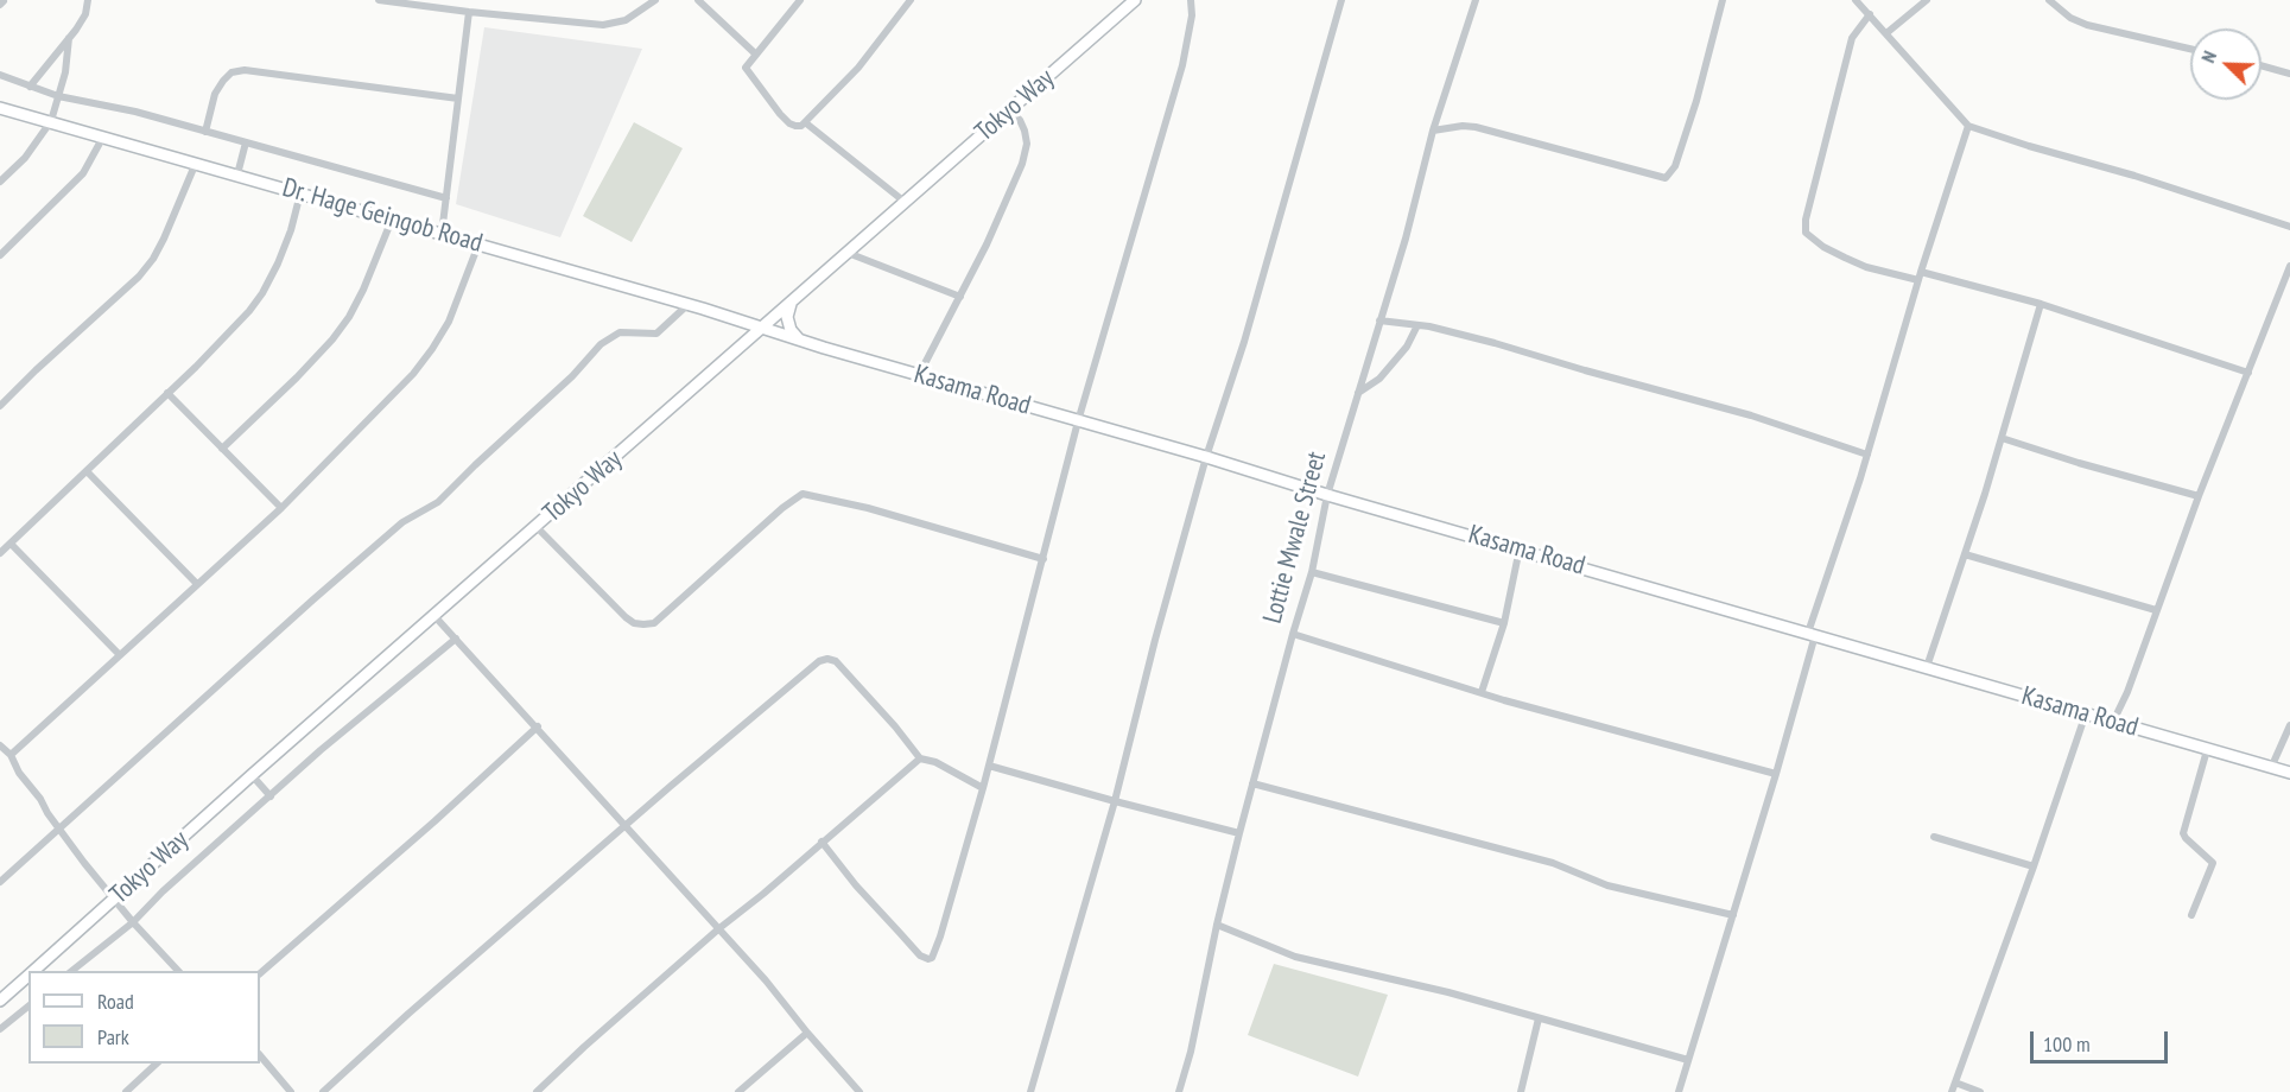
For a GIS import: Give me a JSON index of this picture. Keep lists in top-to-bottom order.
{
  "streets": {
    "street": [
      "Tokyo Way",
      "Dr. Hage Geingob Road",
      "Kasama Road",
      "Lottie Mwale Street"
    ]
  },
  "crossings": [
    ["Tokyo Way", "Dr. Hage Geingob Road"],
    ["Tokyo Way", "Kasama Road"],
    ["Dr. Hage Geingob Road", "Kasama Road"],
    ["Kasama Road", "Lottie Mwale Street"]
  ],
  "legend": ["Road", "Park"],
  "scale_bar": "100 m",
  "north": "top left"
}
